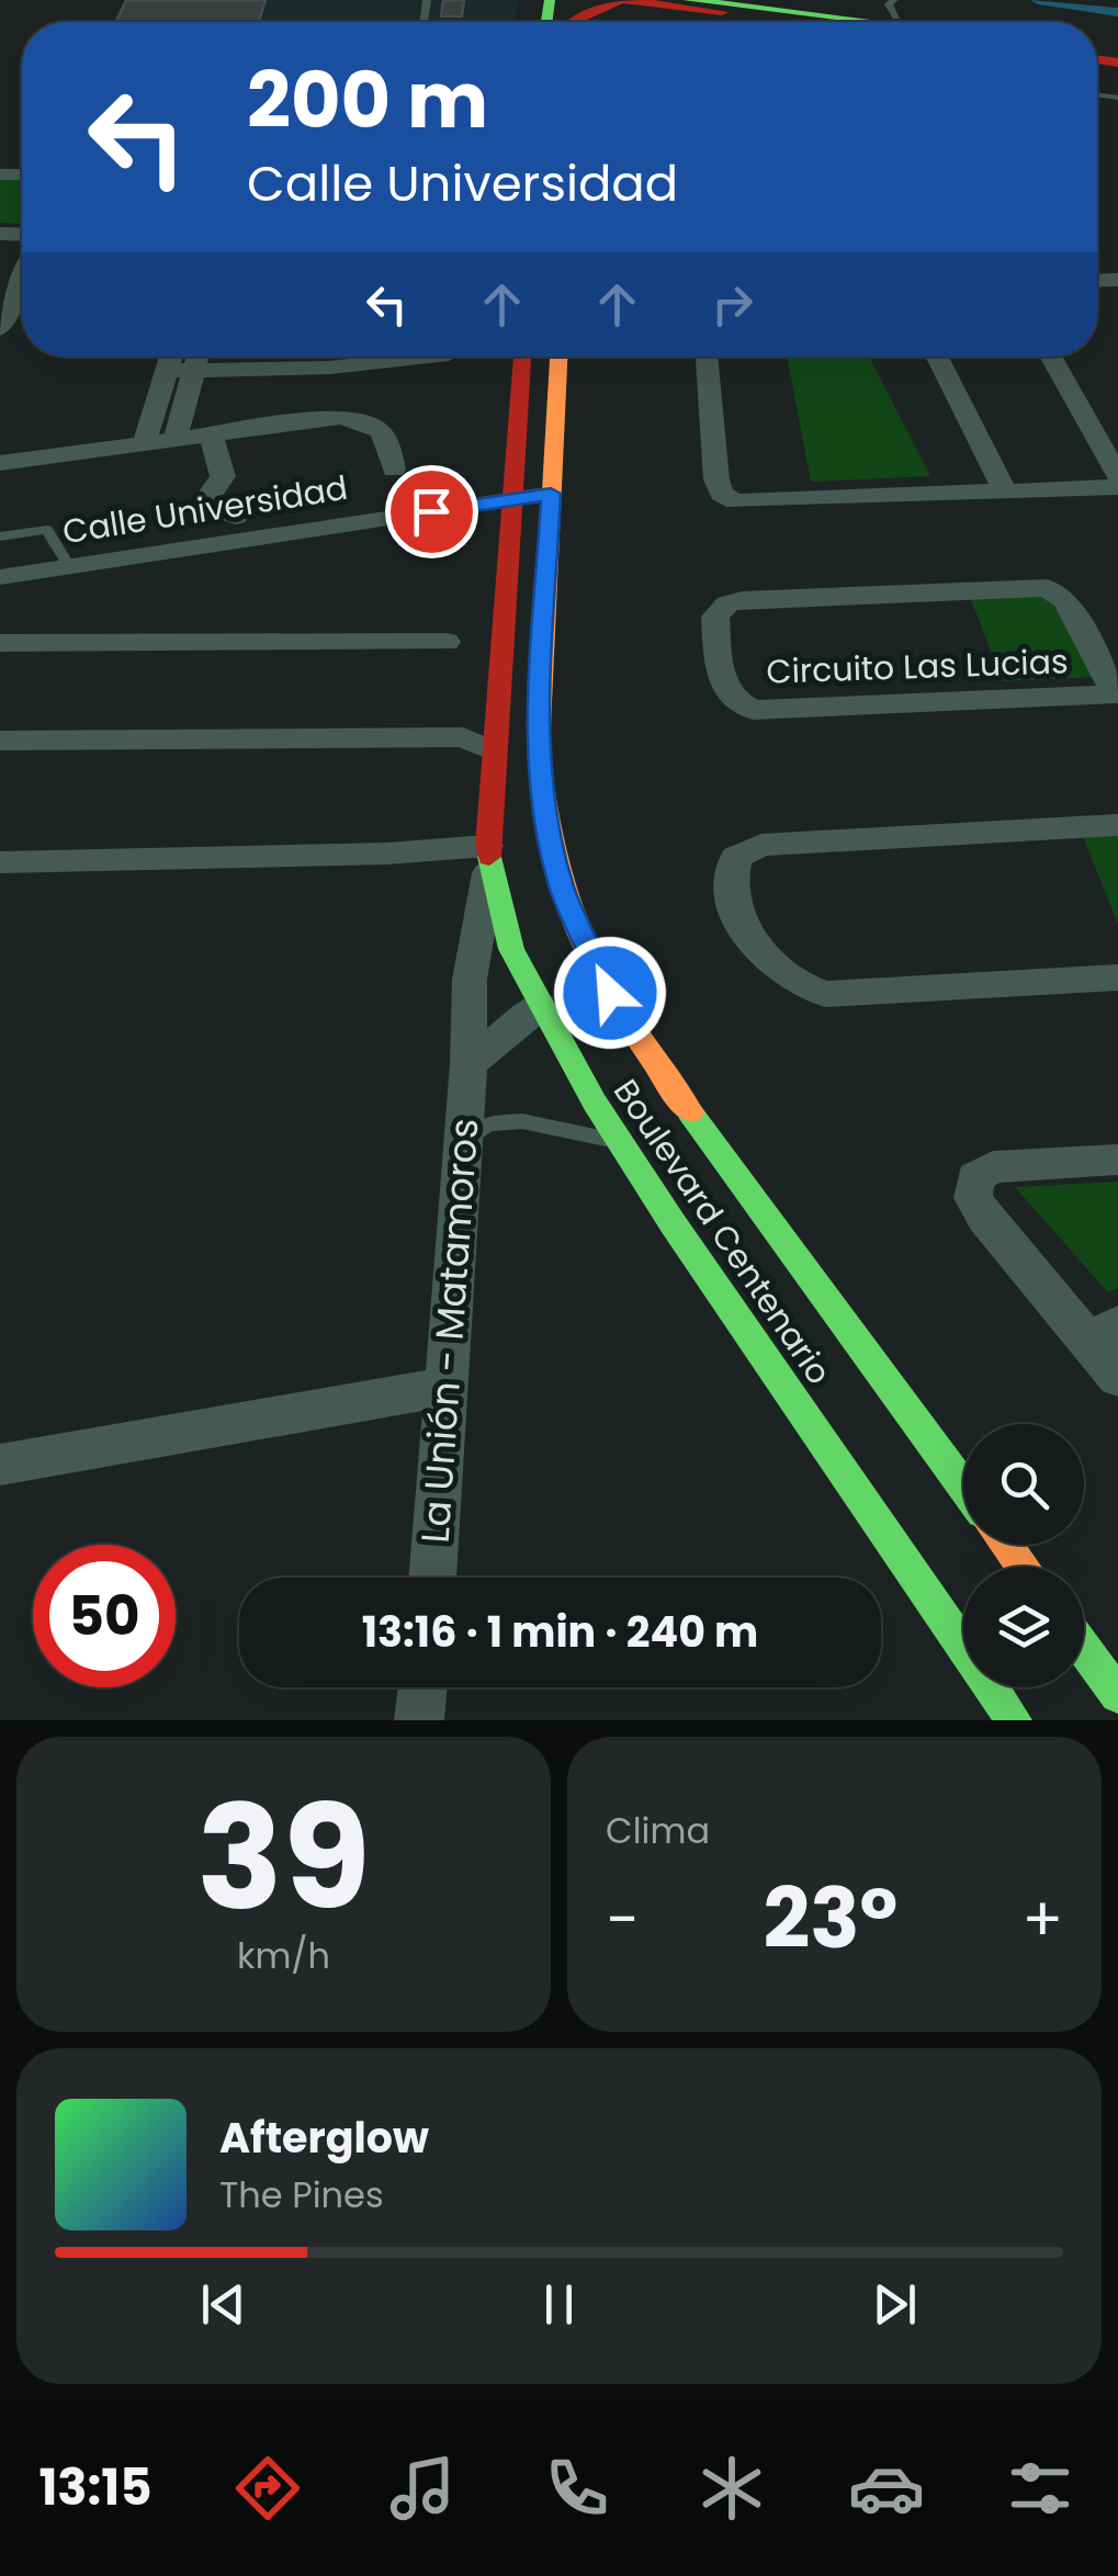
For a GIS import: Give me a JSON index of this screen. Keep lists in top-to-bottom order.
{
  "streets": {
    "main road": ["Boulevard Centenario"],
    "street": ["Calle Universidad", "Circuito Las Lucias", "La Unión - Matamoros"]
  },
  "crossings": [
    ["Calle Universidad", "Boulevard Centenario"],
    ["Boulevard Centenario", "La Unión - Matamoros"]
  ],
  "page": {
    "turn": ["200 m", "Calle Universidad"],
    "limit": "50",
    "trip": "13:16 · 1 min · 240 m",
    "tile": [
      ["39", "km/h"],
      "Clima"
    ],
    "heat": ["−", "23°", "+"],
    "song": ["Afterglow", "The Pines"],
    "tabs": "13:15"
  }
}
